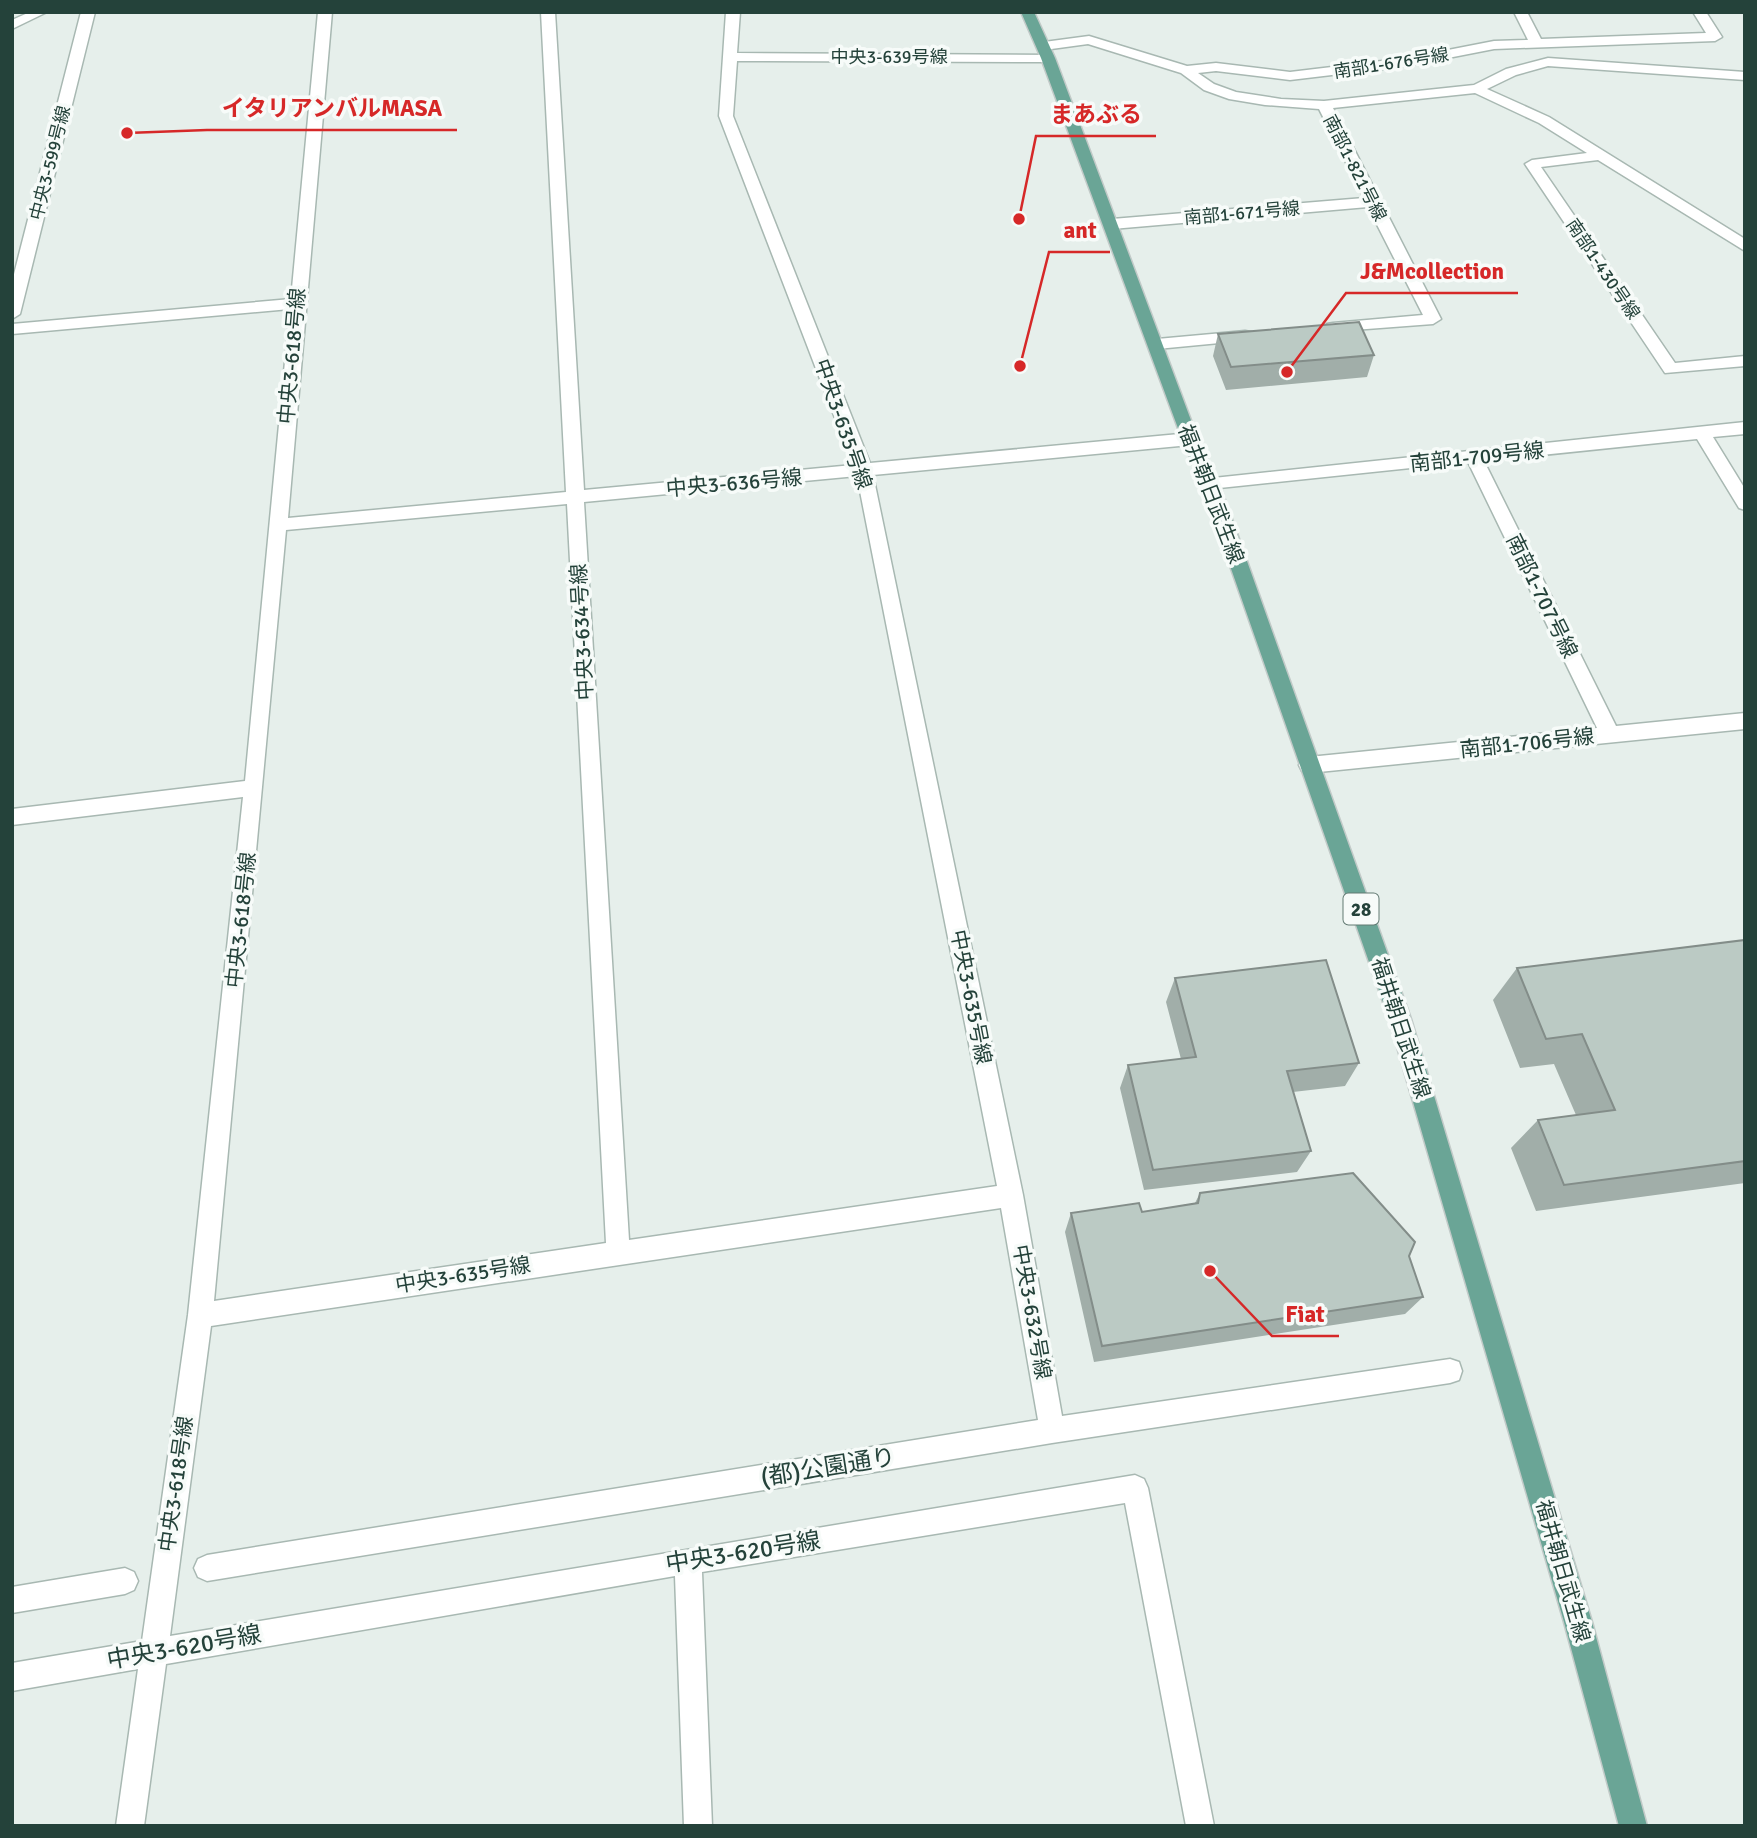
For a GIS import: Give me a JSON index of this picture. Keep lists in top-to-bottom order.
{
  "streets": {
    "main road": ["福井朝日武生線", "28"],
    "street": [
      "中央3-639号線",
      "南部1-676号線",
      "中央3-599号線",
      "南部1-821号線",
      "南部1-671号線",
      "南部1-430号線",
      "中央3-618号線",
      "中央3-635号線",
      "南部1-709号線",
      "中央3-636号線",
      "南部1-707号線",
      "中央3-634号線",
      "南部1-706号線",
      "中央3-632号線",
      "(都)公園通り",
      "中央3-620号線"
    ]
  },
  "crossings": [
    ["中央3-639号線", "南部1-676号線"],
    ["中央3-639号線", "中央3-635号線"],
    ["中央3-639号線", "福井朝日武生線"],
    ["南部1-676号線", "福井朝日武生線"],
    ["南部1-821号線", "南部1-671号線"],
    ["南部1-671号線", "福井朝日武生線"],
    ["中央3-618号線", "中央3-635号線"],
    ["中央3-618号線", "中央3-636号線"],
    ["中央3-618号線", "中央3-620号線"],
    ["中央3-635号線", "中央3-636号線"],
    ["中央3-635号線", "中央3-634号線"],
    ["中央3-635号線", "中央3-632号線"],
    ["南部1-709号線", "福井朝日武生線"],
    ["南部1-709号線", "南部1-707号線"],
    ["中央3-636号線", "福井朝日武生線"],
    ["中央3-636号線", "中央3-634号線"],
    ["福井朝日武生線", "南部1-706号線"],
    ["南部1-707号線", "南部1-706号線"],
    ["中央3-632号線", "(都)公園通り"]
  ],
  "places": [
    "イタリアンバルMASA",
    "まあぶる",
    "ant",
    "J&Mcollection",
    "Fiat"
  ]
}
